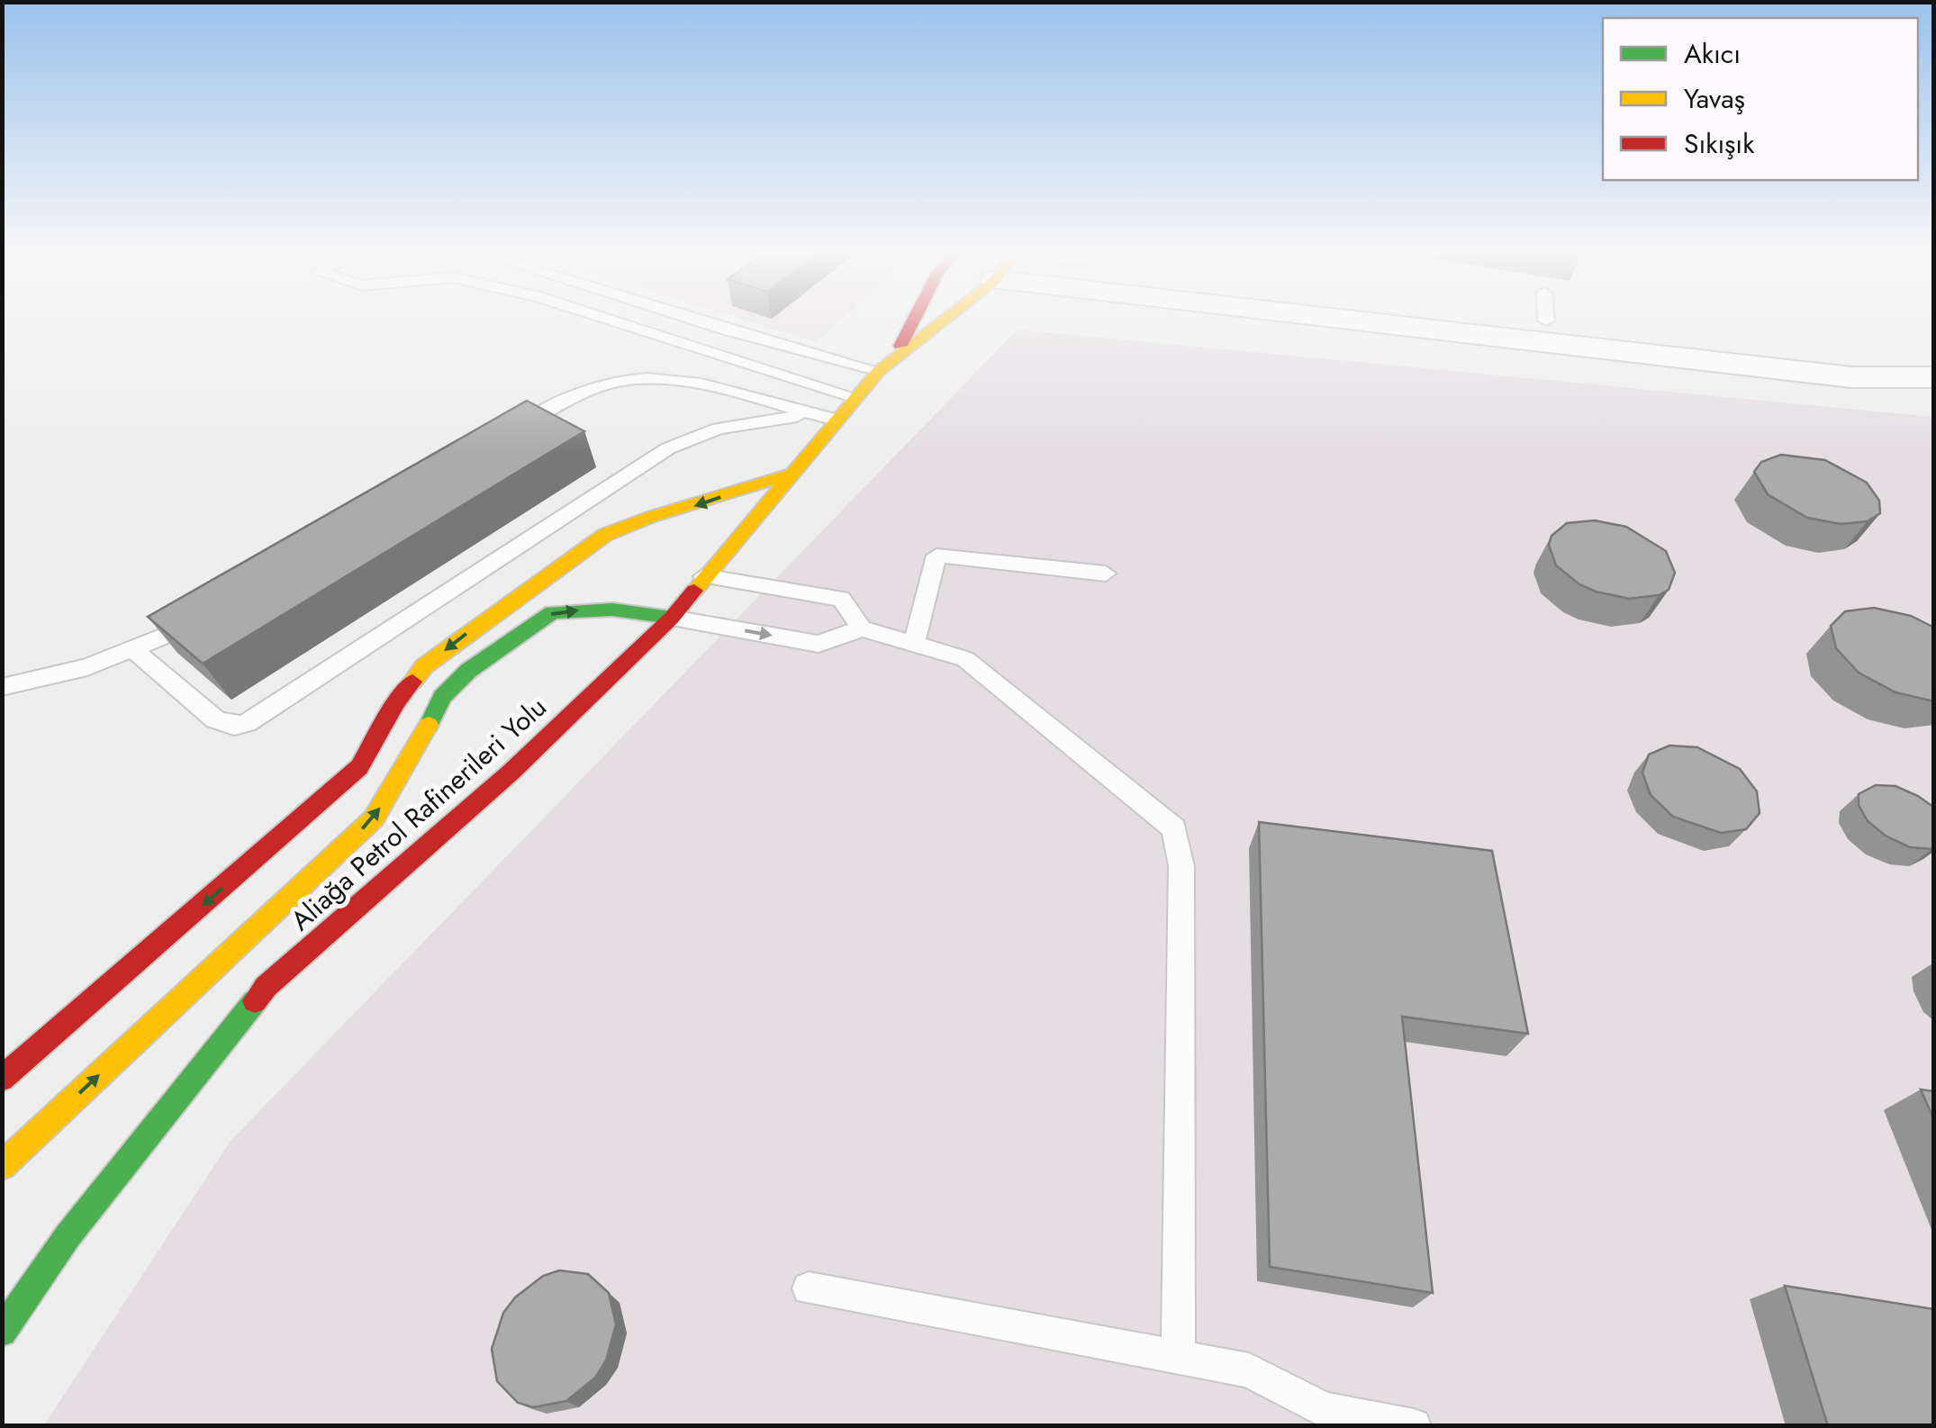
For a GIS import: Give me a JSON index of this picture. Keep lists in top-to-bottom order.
{
  "streets": {
    "street": ["Aliağa Petrol Rafinerileri Yolu"]
  },
  "legend": ["Akıcı", "Yavaş", "Sıkışık"]
}
